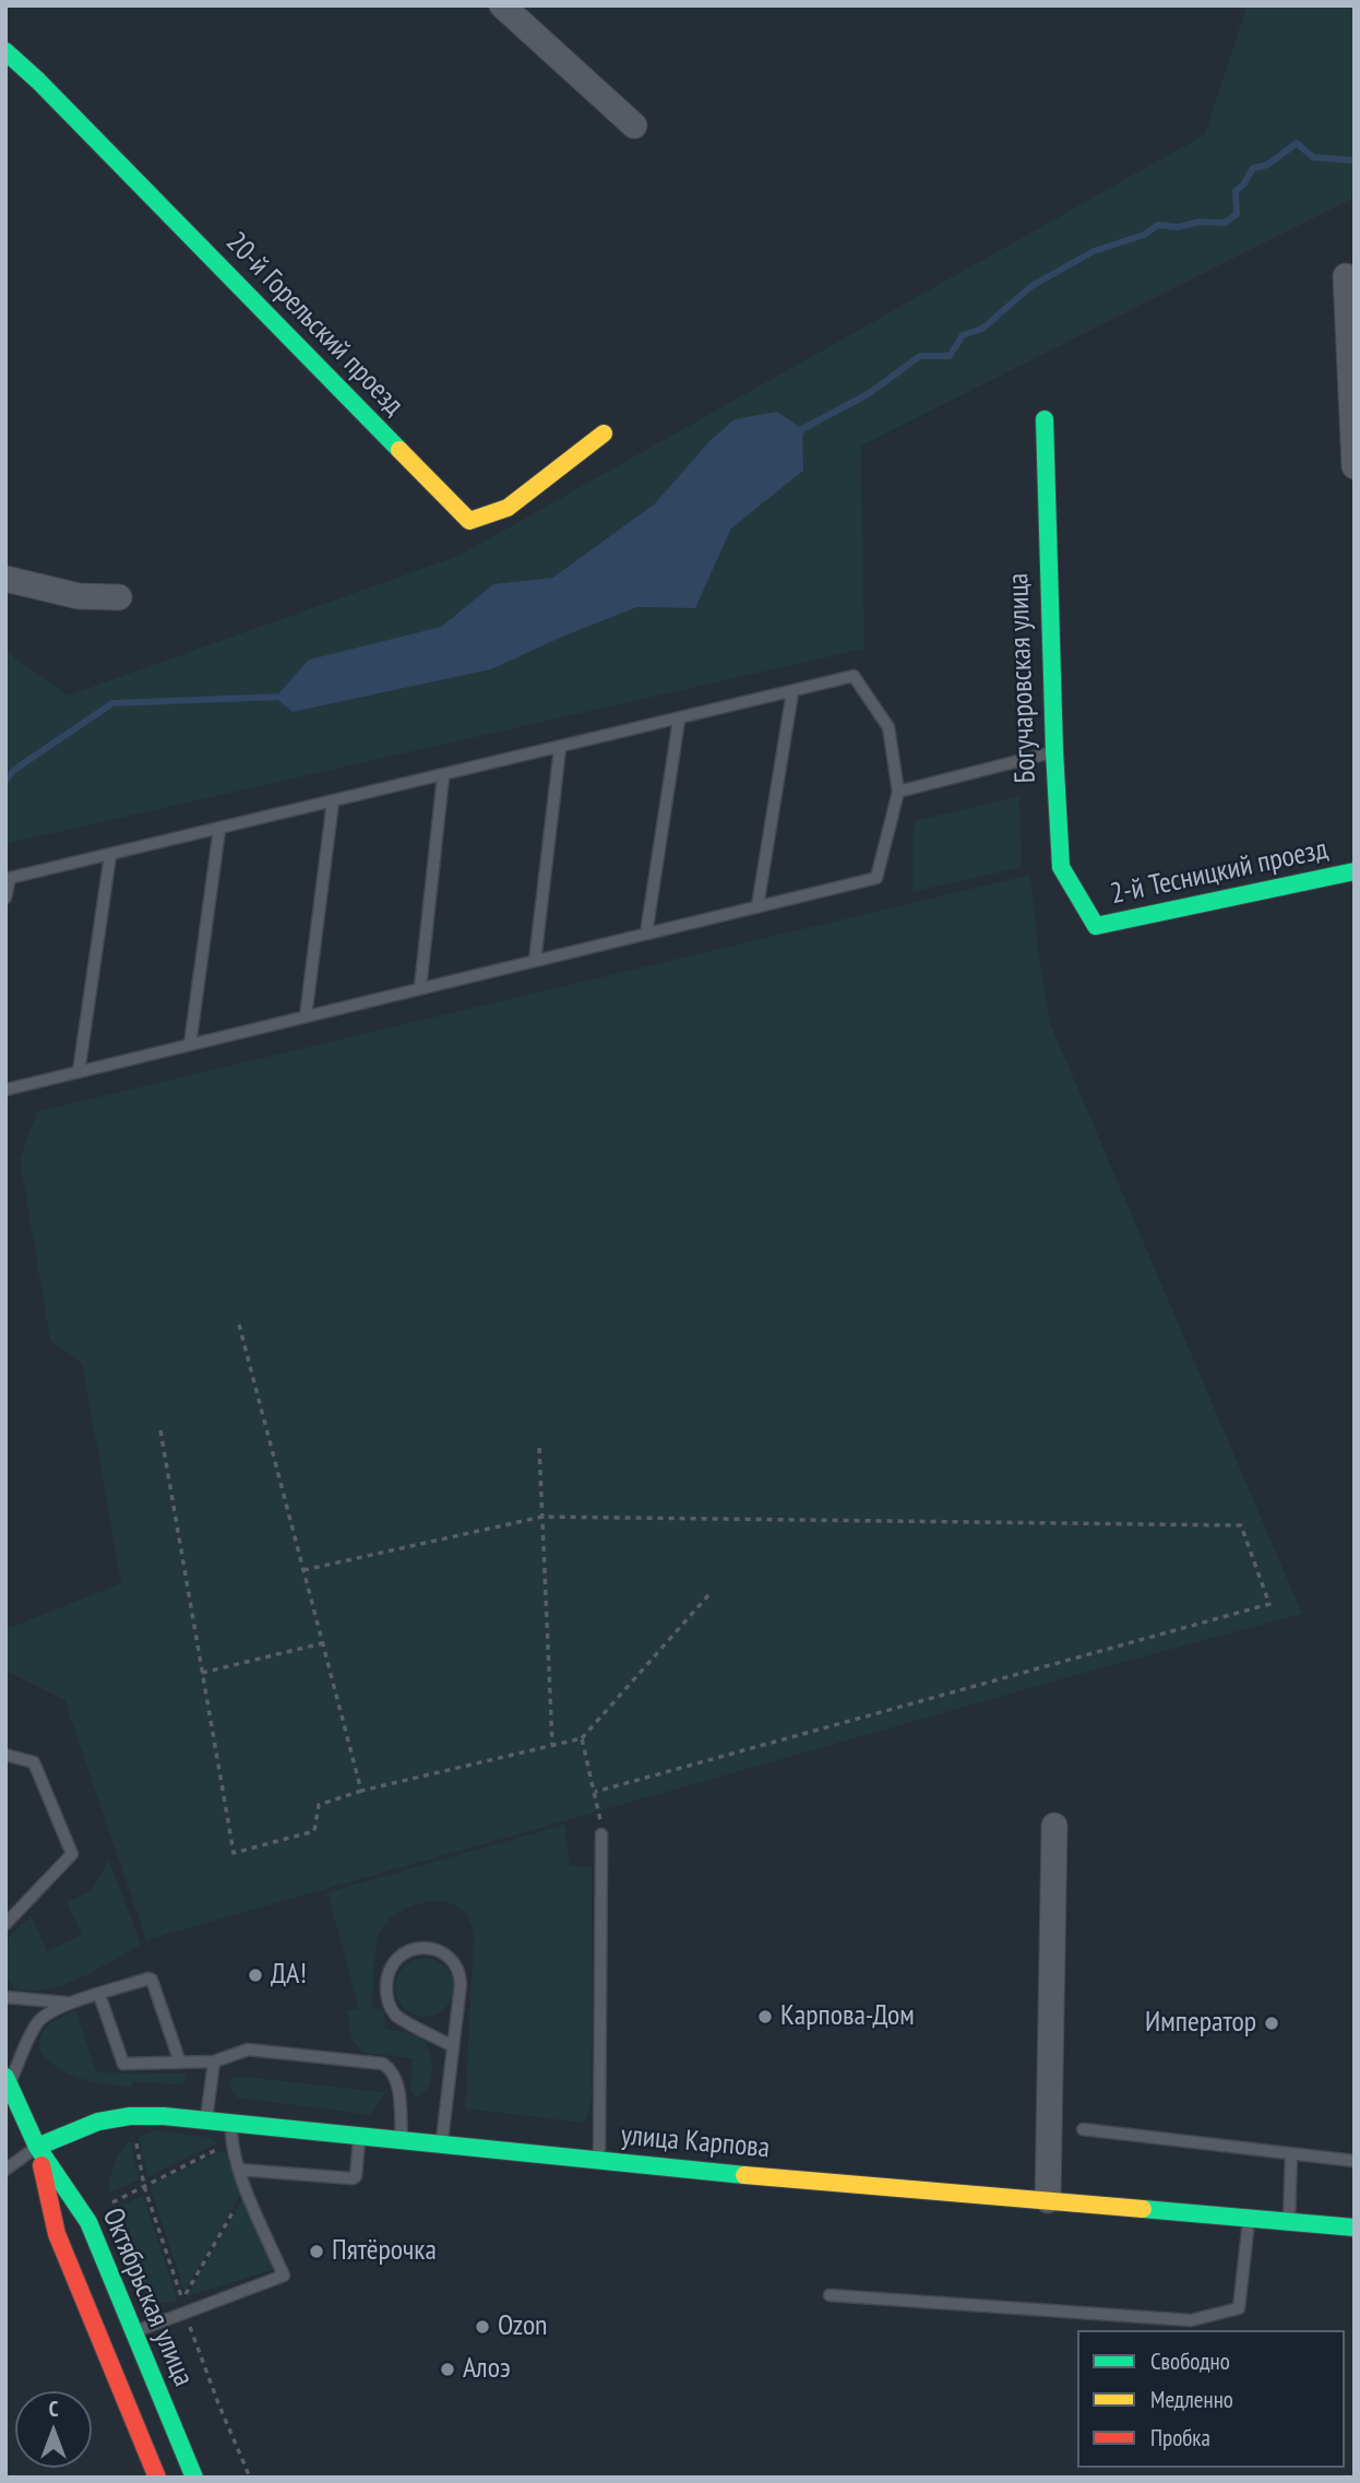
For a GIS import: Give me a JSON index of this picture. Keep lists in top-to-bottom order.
{
  "streets": {
    "main road": [
      "20-й Горельский проезд",
      "Богучаровская улица",
      "2-й Тесницкий проезд",
      "улица Карпова",
      "Октябрьская улица"
    ]
  },
  "crossings": [
    ["Богучаровская улица", "2-й Тесницкий проезд"],
    ["улица Карпова", "Октябрьская улица"]
  ],
  "places": [
    "ДА!",
    "Карпова-Дом",
    "Император",
    "Пятёрочка",
    "Ozon",
    "Алоэ"
  ],
  "legend": ["Свободно", "Медленно", "Пробка"],
  "north": "top"
}
